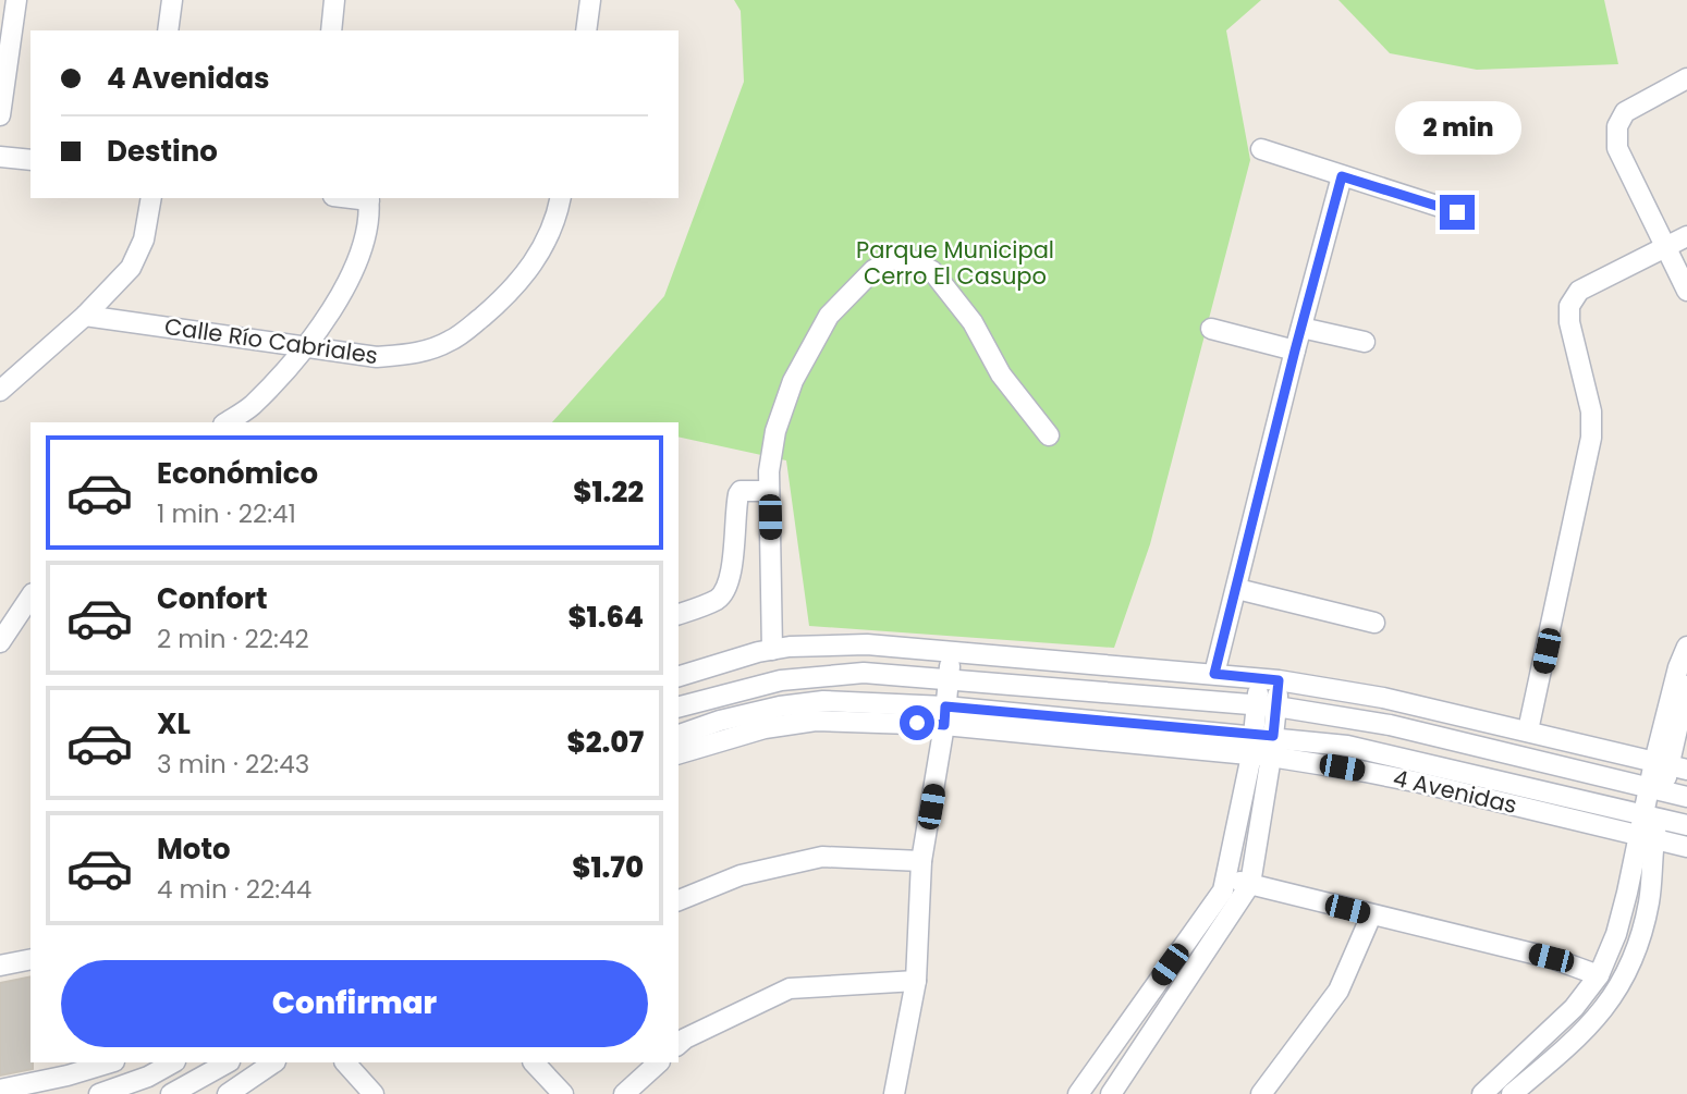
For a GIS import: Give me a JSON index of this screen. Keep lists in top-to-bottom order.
{
  "streets": {
    "street": ["Calle Río Cabriales", "4 Avenidas"]
  },
  "parks": ["Parque Municipal Cerro El Casupo"],
  "page": {
    "banner": ["4 Avenidas", "Destino"],
    "bubble": "2 min",
    "list": [
      {
        "name": "Económico",
        "note": "1 min · 22:41",
        "value": "$1.22"
      },
      {
        "name": "Confort",
        "note": "2 min · 22:42",
        "value": "$1.64"
      },
      {
        "name": "XL",
        "note": "3 min · 22:43",
        "value": "$2.07"
      },
      {
        "name": "Moto",
        "note": "4 min · 22:44",
        "value": "$1.70"
      }
    ],
    "buttons": "Confirmar"
  }
}
